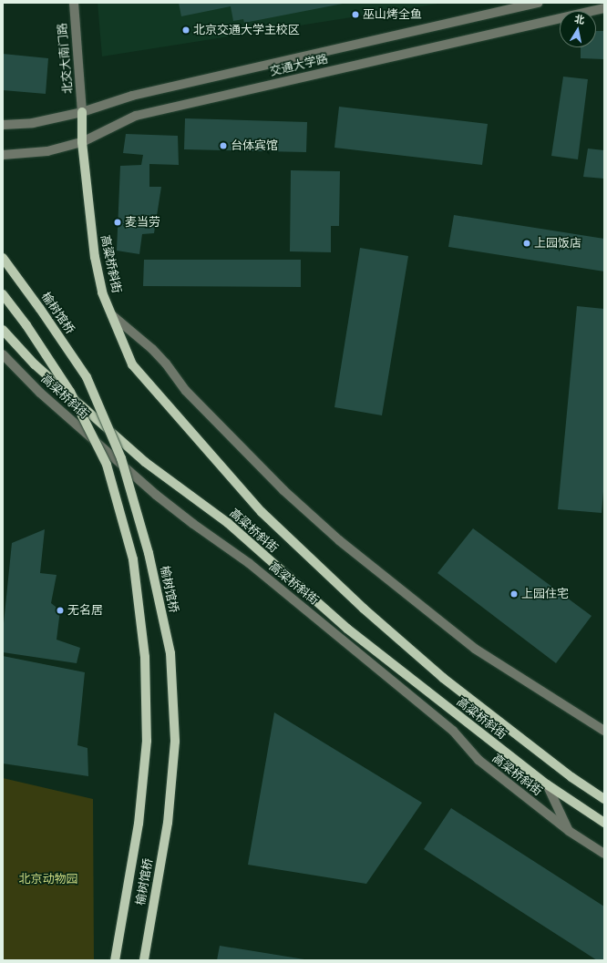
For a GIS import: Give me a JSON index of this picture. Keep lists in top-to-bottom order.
{
  "streets": {
    "main road": ["高粱桥斜街", "榆树馆桥", "高梁桥斜街"],
    "street": ["北交大南门路", "交通大学路"]
  },
  "crossings": [
    ["北交大南门路", "交通大学路"],
    ["北交大南门路", "高粱桥斜街"],
    ["交通大学路", "高粱桥斜街"],
    ["高粱桥斜街", "高梁桥斜街"]
  ],
  "parks": ["北京动物园"],
  "places": [
    "巫山烤全鱼",
    "北京交通大学主校区",
    "台体宾馆",
    "麦当劳",
    "上园饭店",
    "上园住宅",
    "无名居"
  ],
  "north": "top"
}
